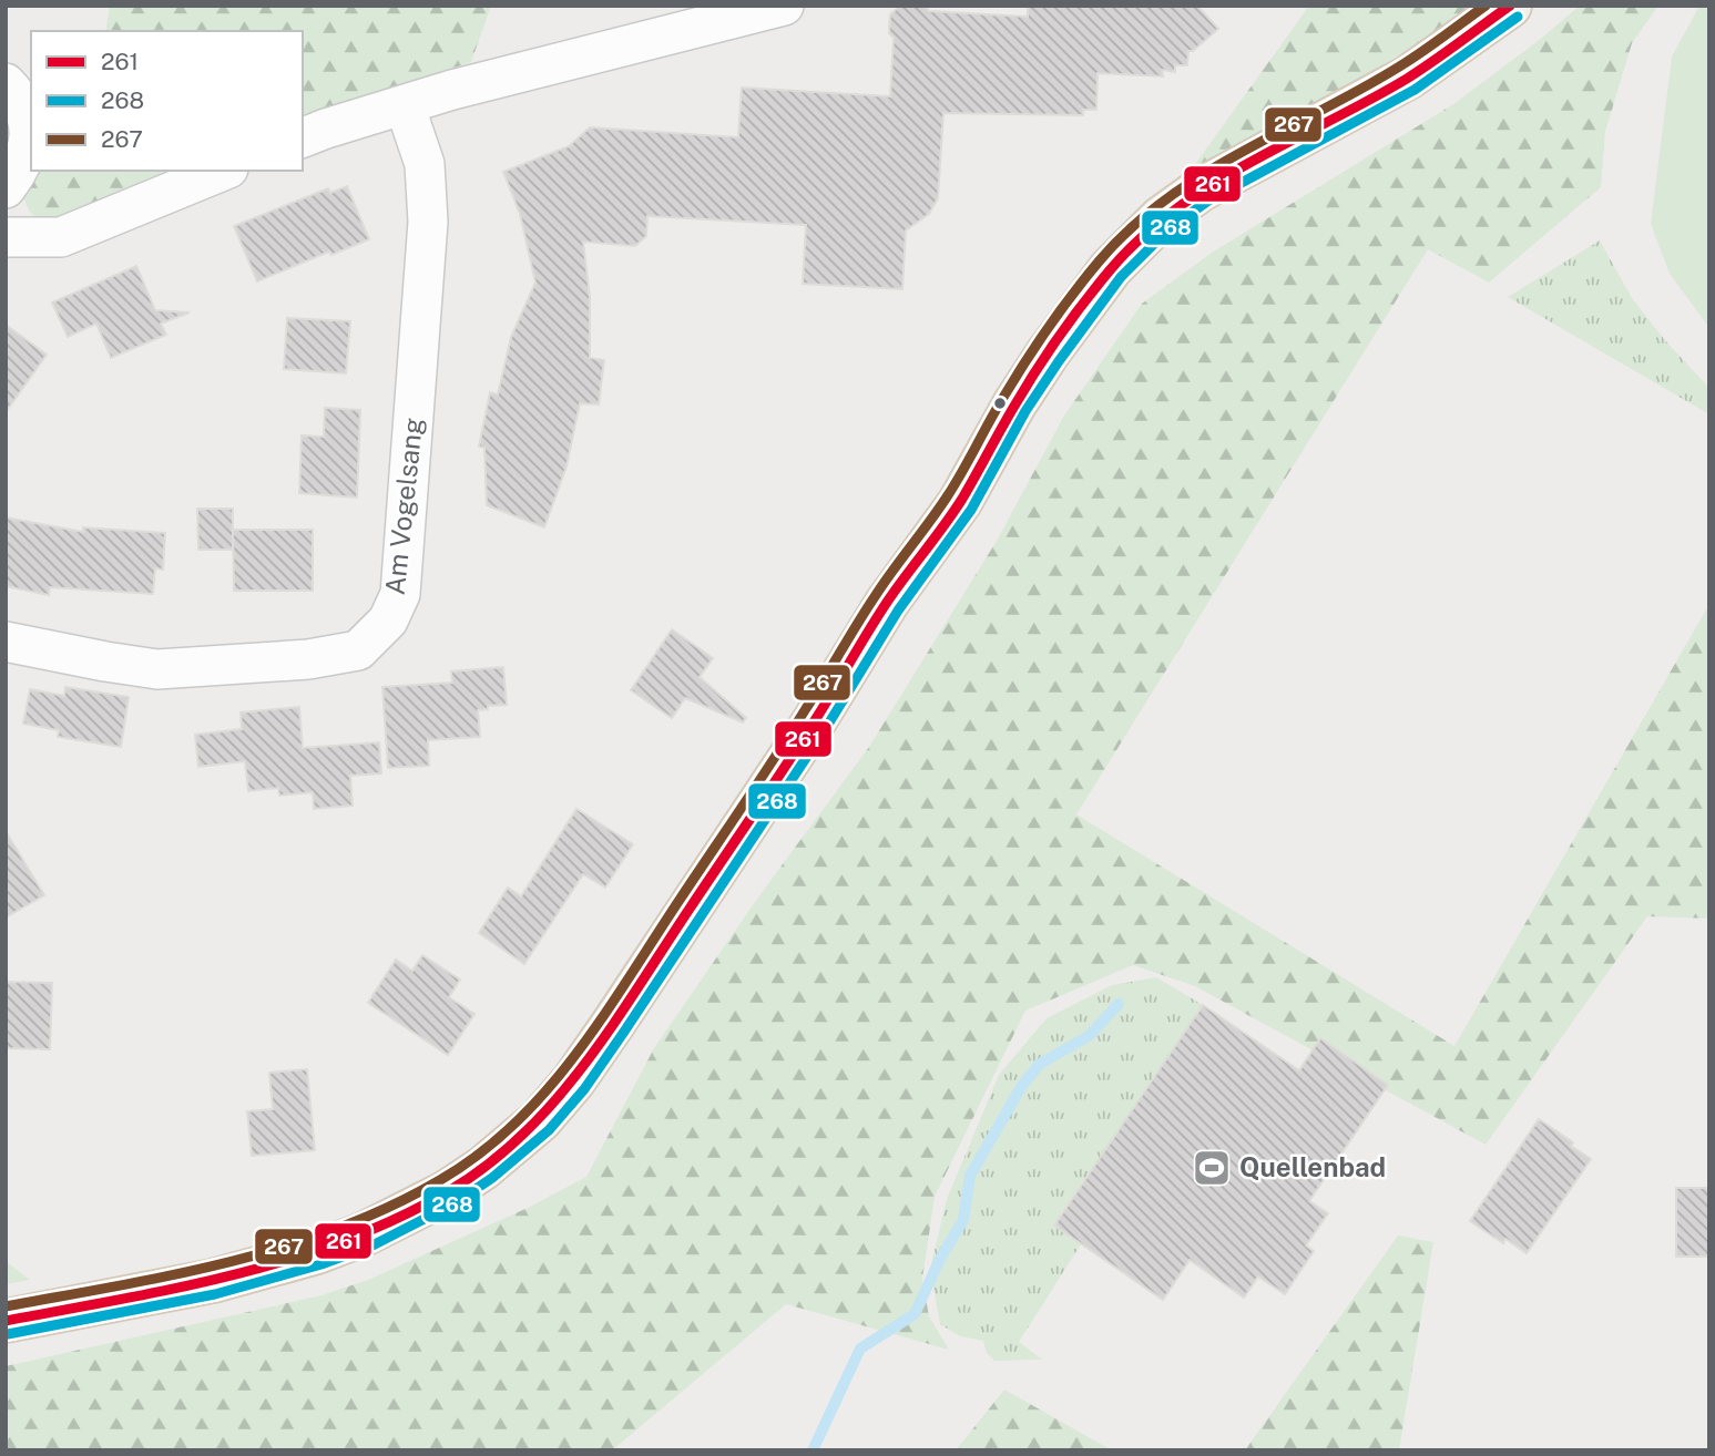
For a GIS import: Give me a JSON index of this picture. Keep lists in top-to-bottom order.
{
  "streets": {
    "street": ["Am Vogelsang"]
  },
  "places": {
    "sports": ["Quellenbad"]
  },
  "lines": ["transit line 261", "transit line 267", "transit line 268"],
  "legend": ["261", "268", "267"]
}
